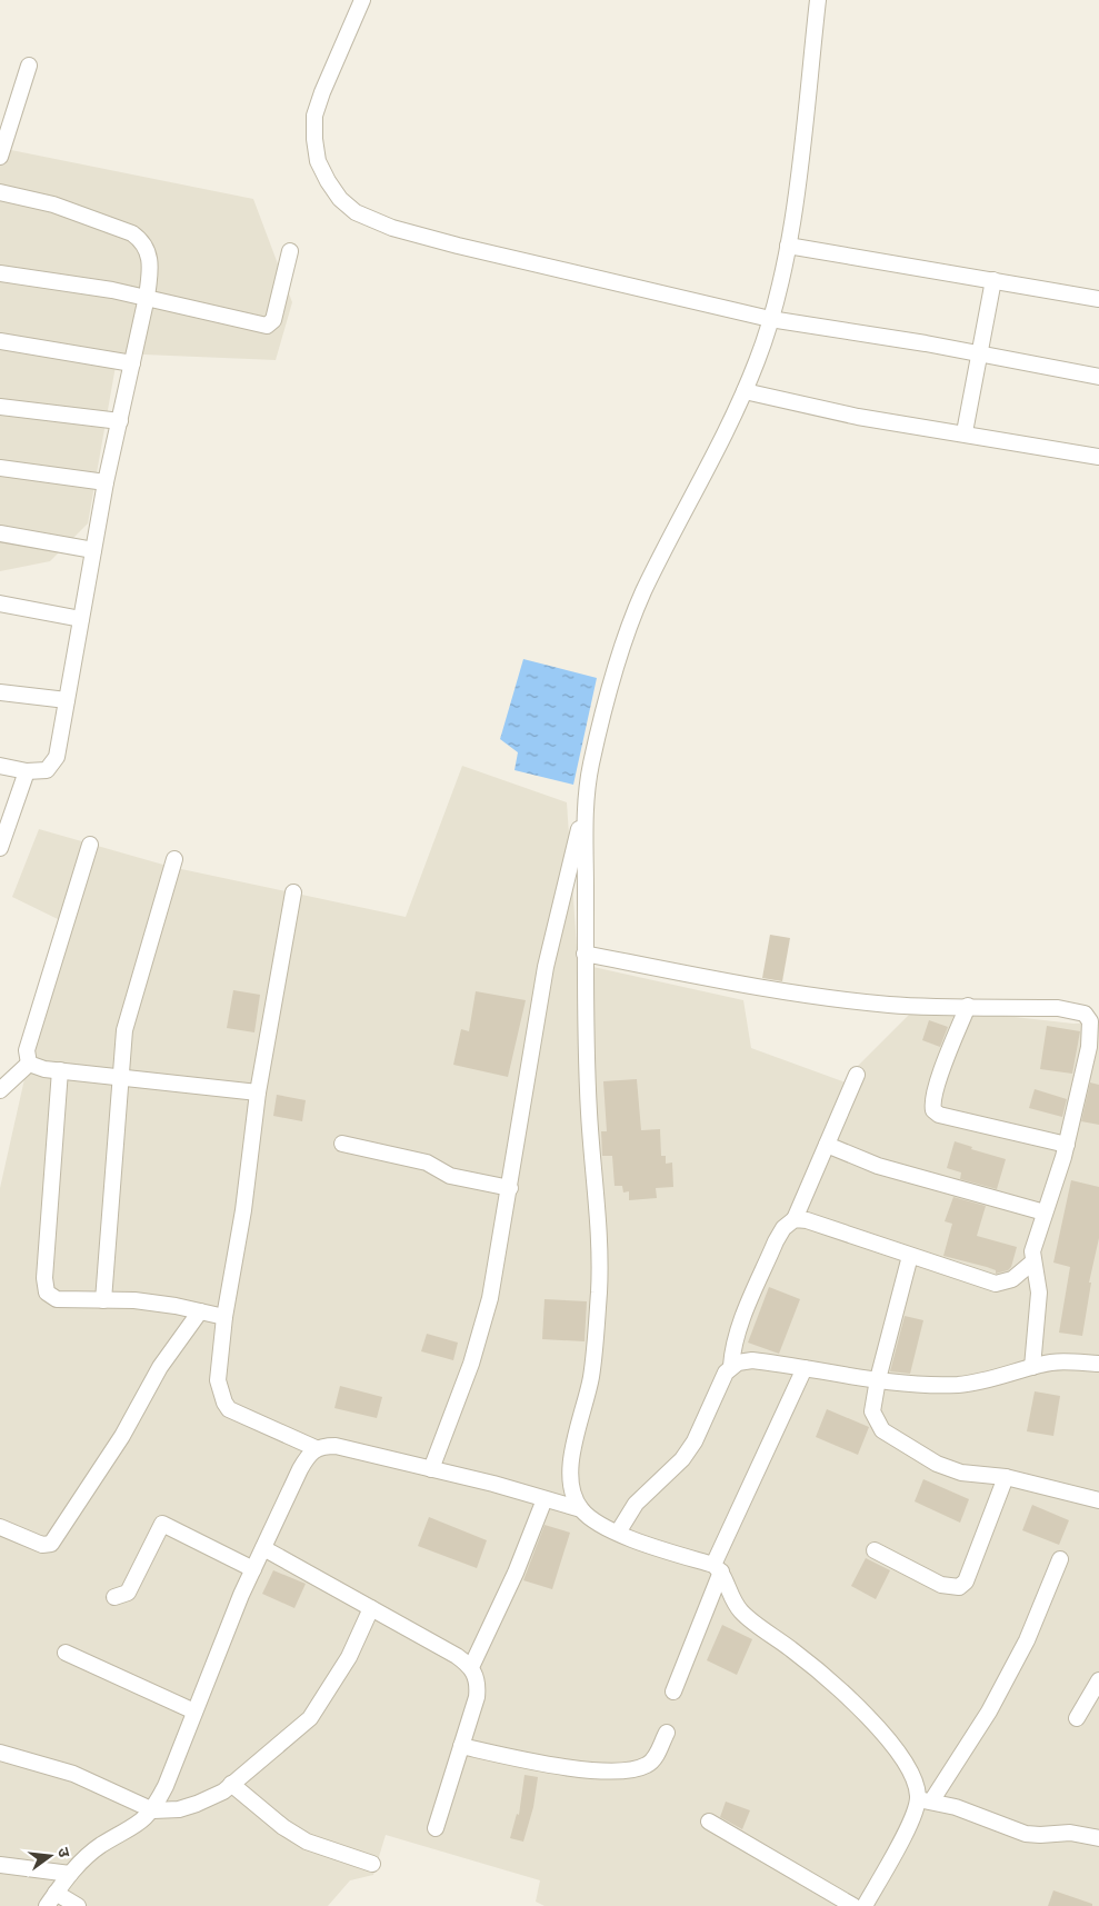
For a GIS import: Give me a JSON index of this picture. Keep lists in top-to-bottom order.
{
  "north": "right"
}
